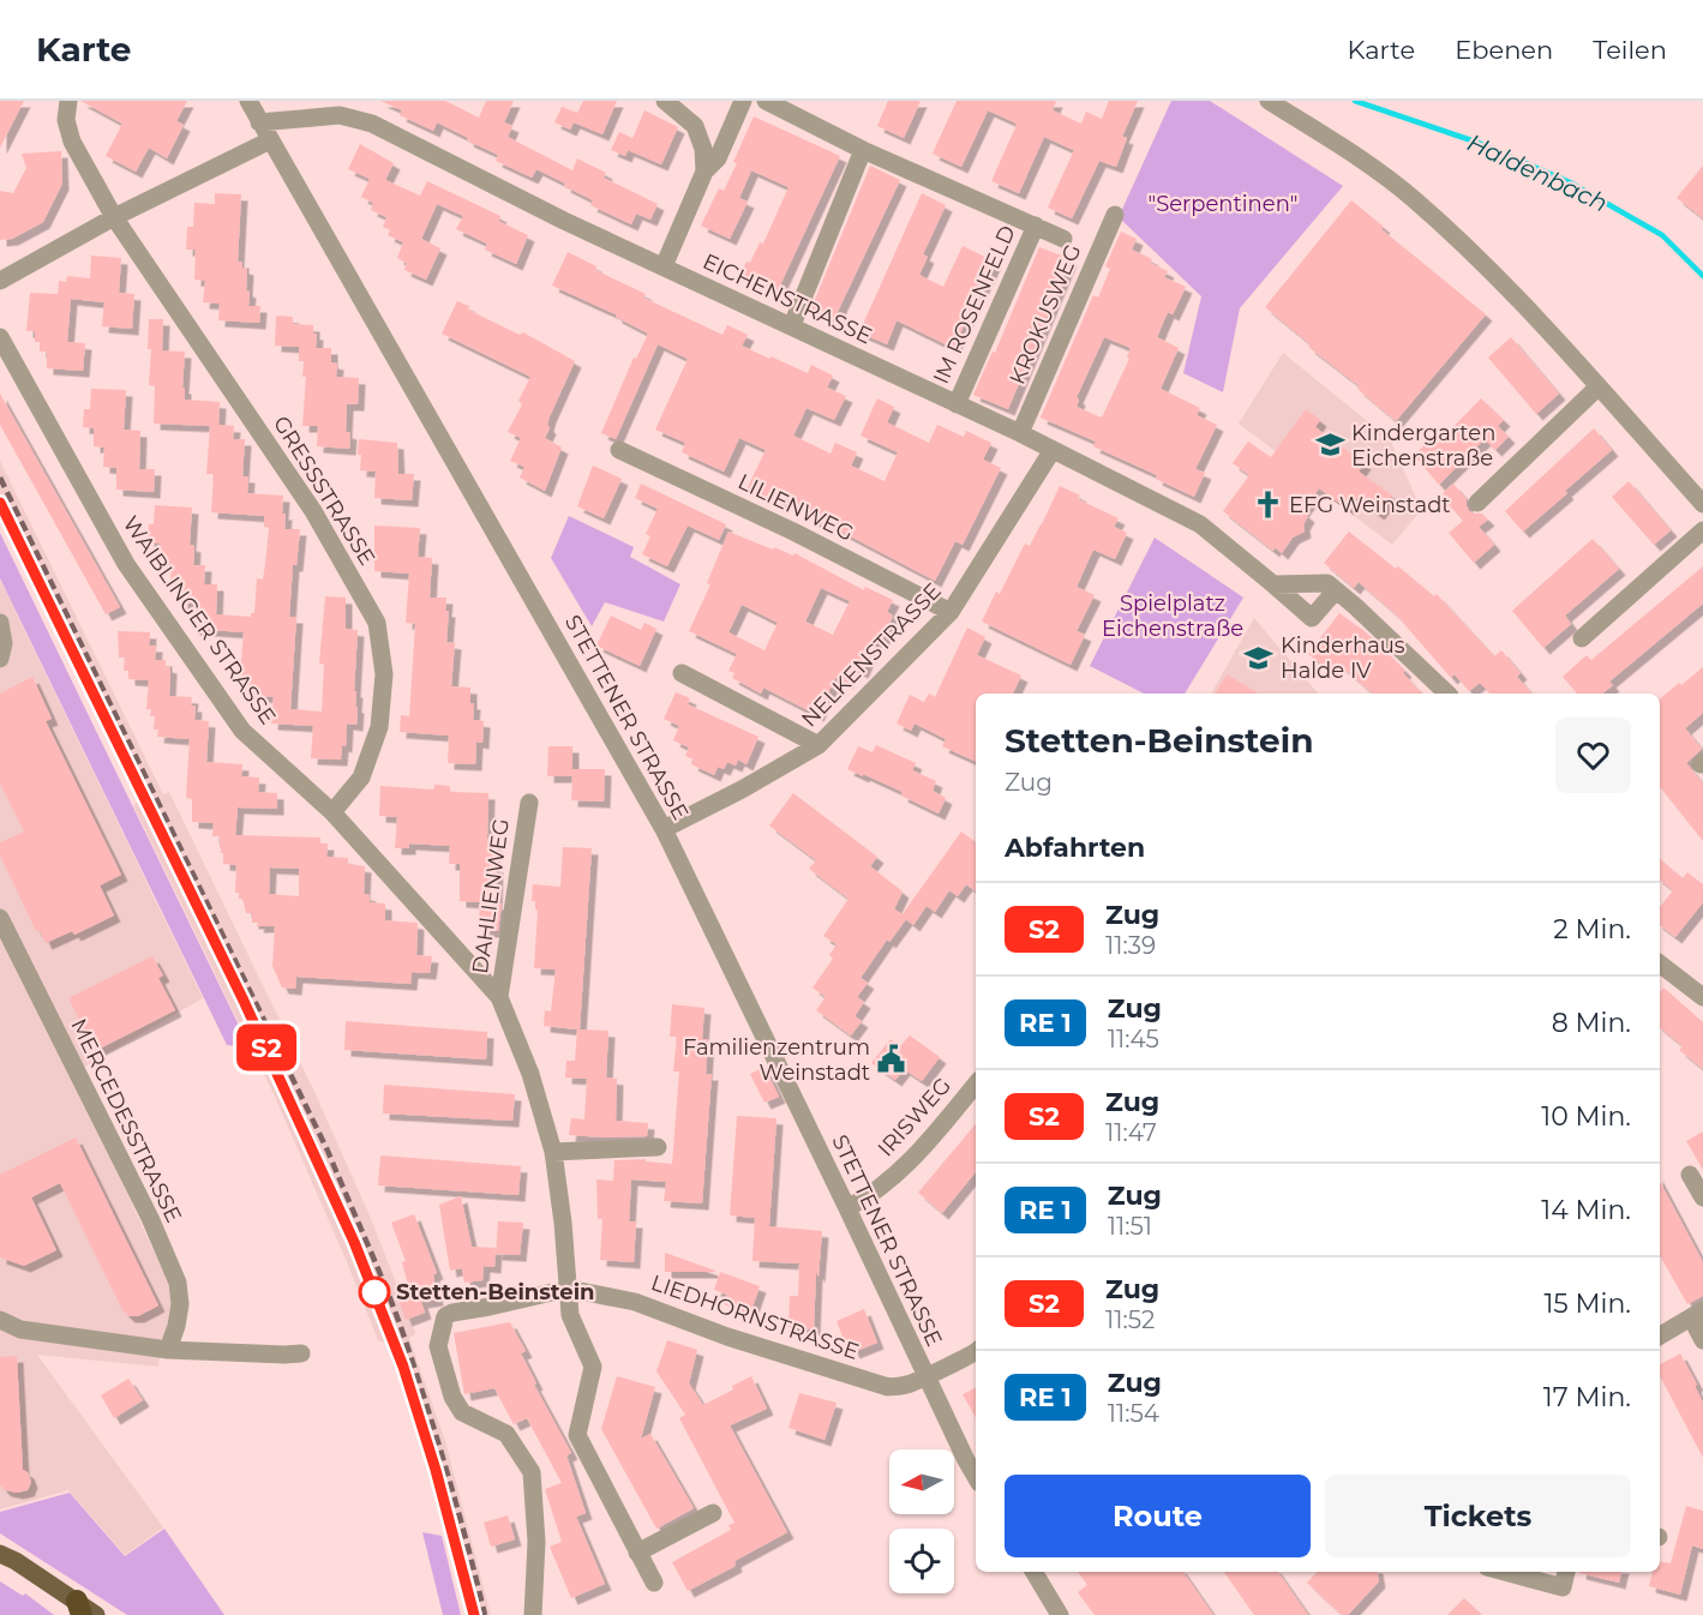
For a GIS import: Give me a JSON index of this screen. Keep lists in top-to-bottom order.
{
  "streets": {
    "street": [
      "EICHENSTRASSE",
      "IM ROSENFELD",
      "KROKUSWEG",
      "GRESSSTRASSE",
      "LILIENWEG",
      "WAIBLINGER STRASSE",
      "NELKENSTRASSE",
      "STETTENER STRASSE",
      "DAHLIENWEG",
      "IRISWEG",
      "MERCEDESSTRASSE",
      "LIEDHORNSTRASSE"
    ]
  },
  "crossings": [
    ["EICHENSTRASSE", "IM ROSENFELD"],
    ["EICHENSTRASSE", "KROKUSWEG"],
    ["EICHENSTRASSE", "NELKENSTRASSE"],
    ["EICHENSTRASSE", "STETTENER STRASSE"],
    ["GRESSSTRASSE", "WAIBLINGER STRASSE"],
    ["LILIENWEG", "NELKENSTRASSE"],
    ["WAIBLINGER STRASSE", "DAHLIENWEG"],
    ["WAIBLINGER STRASSE", "LIEDHORNSTRASSE"],
    ["NELKENSTRASSE", "STETTENER STRASSE"],
    ["STETTENER STRASSE", "IRISWEG"],
    ["STETTENER STRASSE", "LIEDHORNSTRASSE"]
  ],
  "water": ["Haldenbach"],
  "parks": ["\"Serpentinen\"", "Spielplatz Eichenstraße"],
  "places": {
    "school or university": ["Kindergarten Eichenstraße", "Kinderhaus Halde IV"],
    "church": ["EFG Weinstadt"],
    "public building": ["Familienzentrum Weinstadt"],
    "other": ["Stetten-Beinstein"]
  },
  "north": "left",
  "page": {
    "header": "Karte",
    "nav": ["Karte", "Ebenen", "Teilen"],
    "on_map": "S2",
    "heading": [
      ["Stetten-Beinstein", "Zug"],
      "Abfahrten"
    ],
    "list": [
      {
        "mark": "S2",
        "name": "Zug",
        "note": "11:39",
        "value": "2 Min."
      },
      {
        "mark": "RE 1",
        "name": "Zug",
        "note": "11:45",
        "value": "8 Min."
      },
      {
        "mark": "S2",
        "name": "Zug",
        "note": "11:47",
        "value": "10 Min."
      },
      {
        "mark": "RE 1",
        "name": "Zug",
        "note": "11:51",
        "value": "14 Min."
      },
      {
        "mark": "S2",
        "name": "Zug",
        "note": "11:52",
        "value": "15 Min."
      },
      {
        "mark": "RE 1",
        "name": "Zug",
        "note": "11:54",
        "value": "17 Min."
      }
    ],
    "buttons": ["Route", "Tickets"]
  }
}
